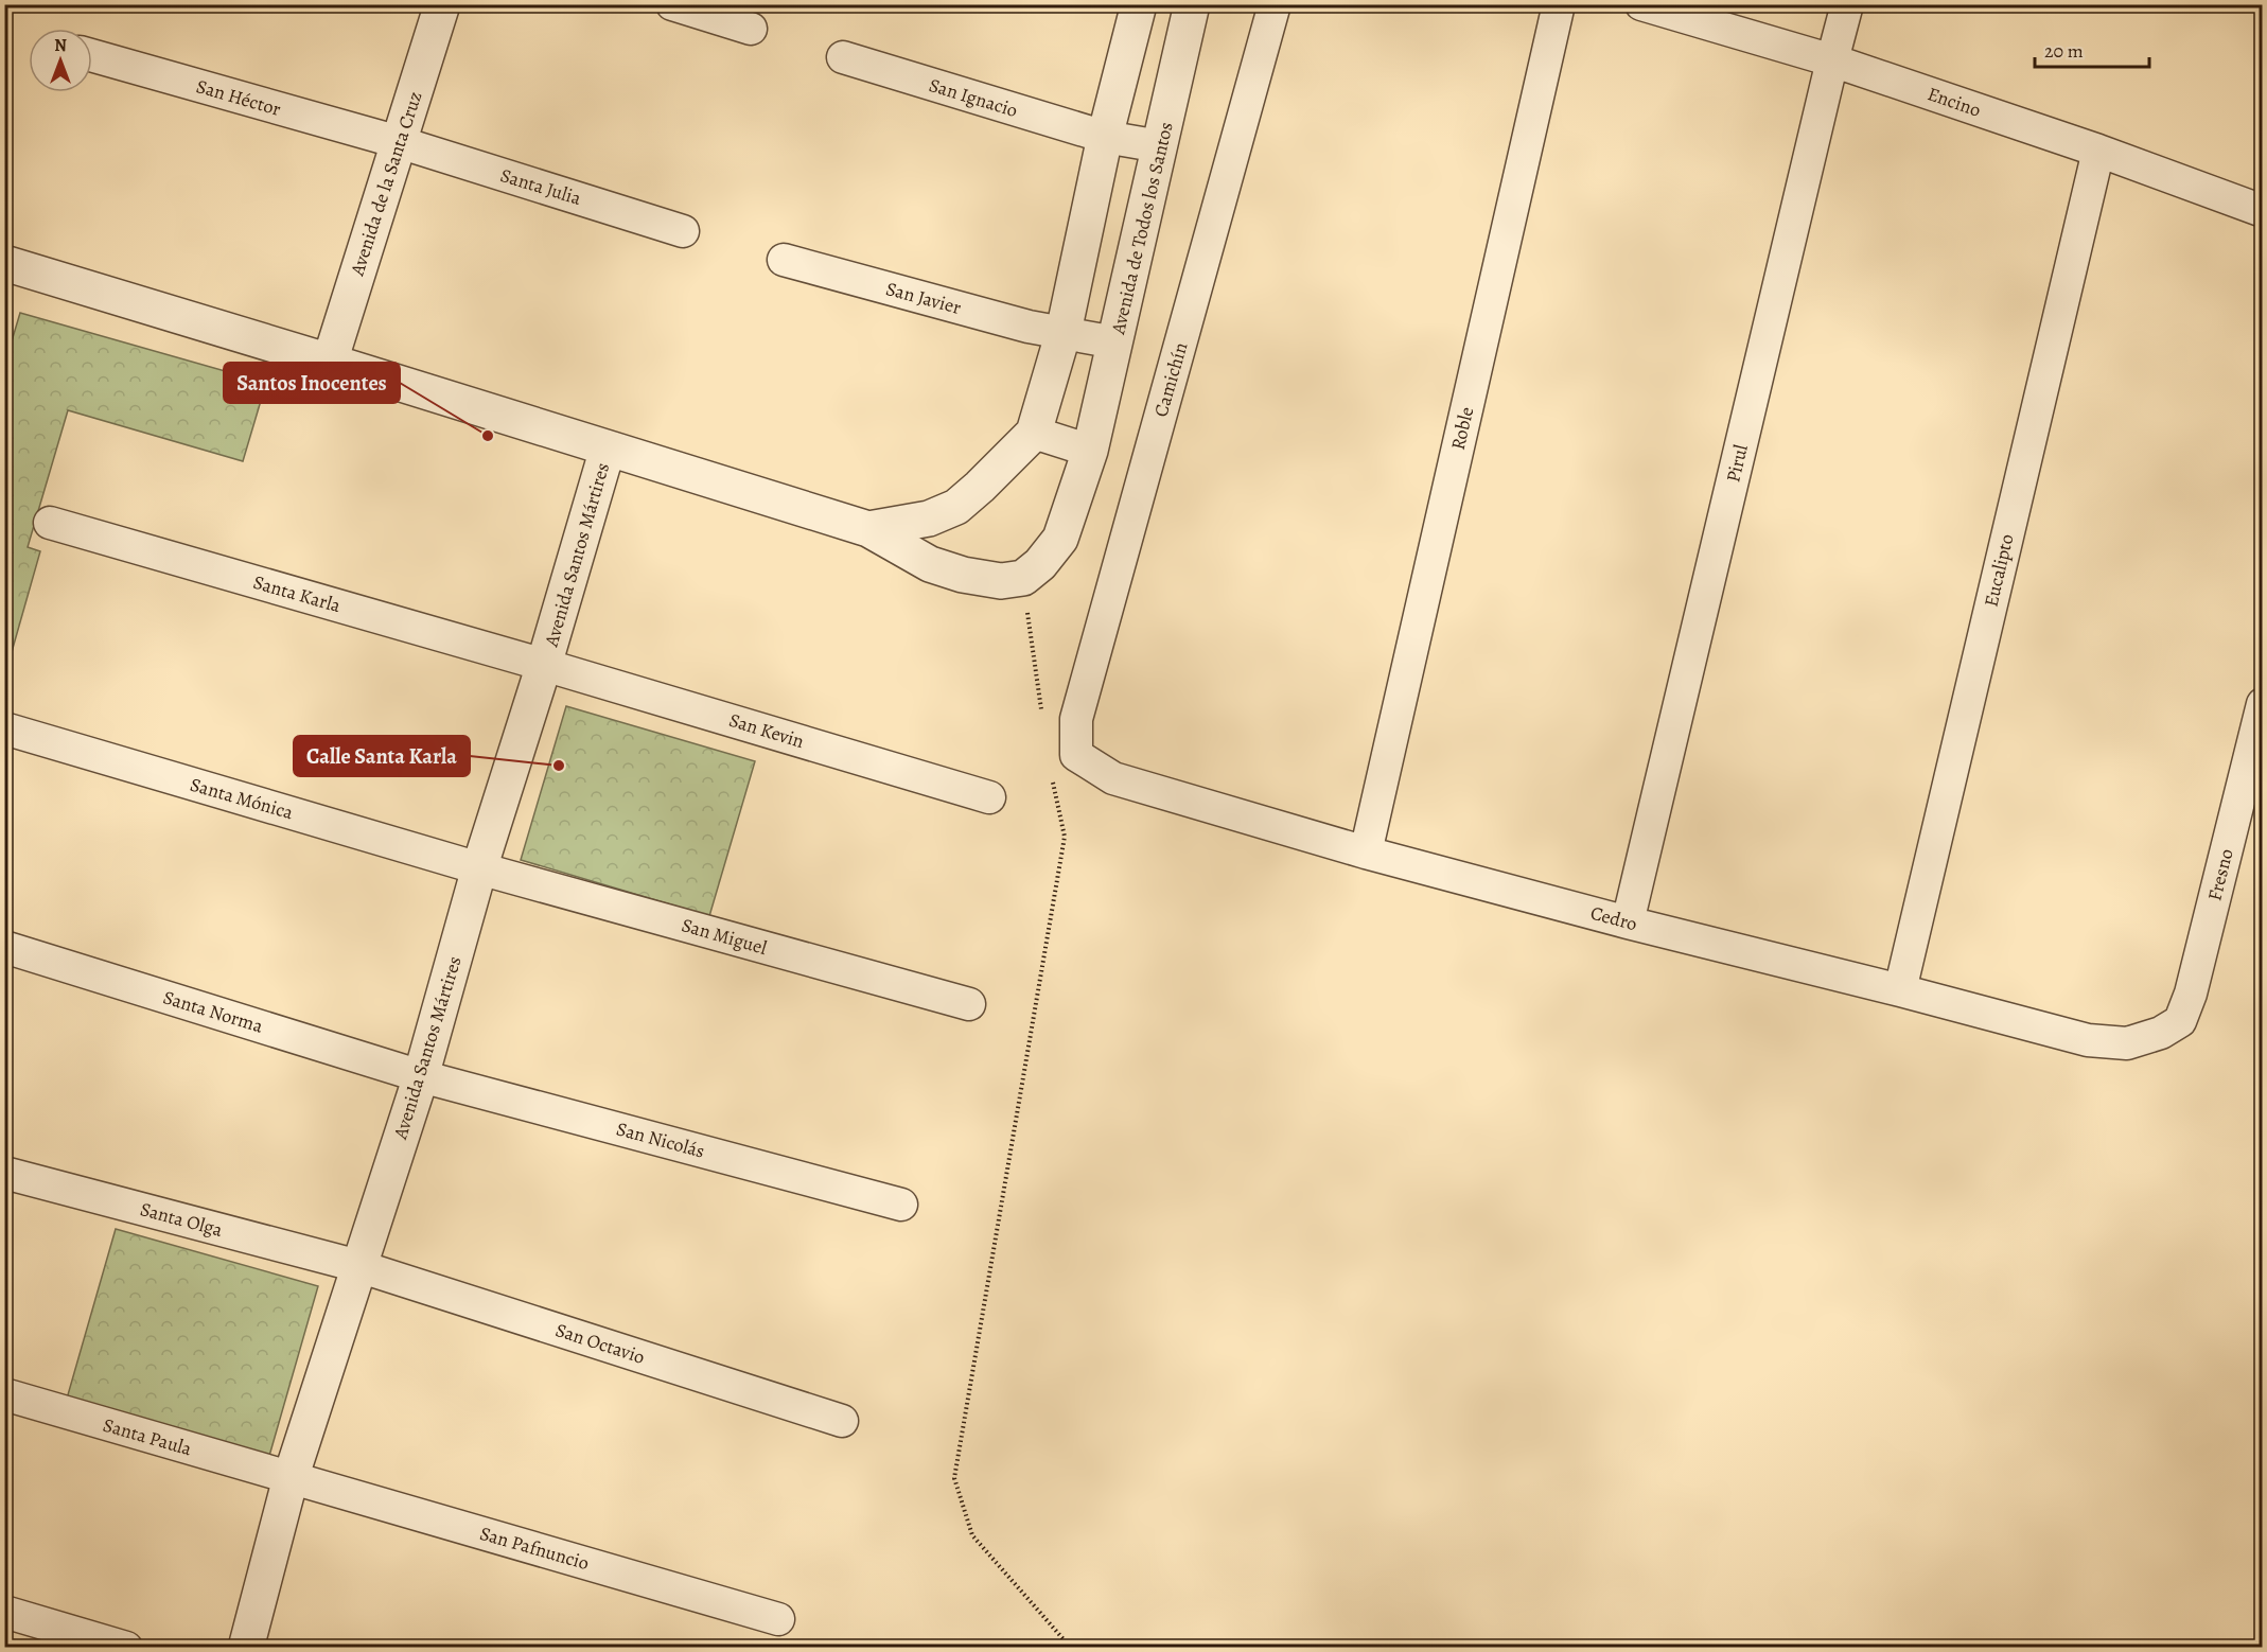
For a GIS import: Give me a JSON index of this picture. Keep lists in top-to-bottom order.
{
  "streets": {
    "street": [
      "San Héctor",
      "San Ignacio",
      "Encino",
      "Avenida de la Santa Cruz",
      "Santa Julia",
      "Avenida de Todos los Santos",
      "San Javier",
      "Camichín",
      "Roble",
      "Pirul",
      "Avenida Santos Mártires",
      "Eucalipto",
      "Santa Karla",
      "San Kevin",
      "Santa Mónica",
      "Fresno",
      "Cedro",
      "San Miguel",
      "Santa Norma",
      "San Nicolás",
      "Santa Olga",
      "San Octavio",
      "Santa Paula",
      "San Pafnuncio"
    ]
  },
  "crossings": [
    ["San Héctor", "Avenida de la Santa Cruz"],
    ["San Héctor", "Santa Julia"],
    ["San Ignacio", "Avenida de Todos los Santos"],
    ["Encino", "Pirul"],
    ["Encino", "Eucalipto"],
    ["Avenida de la Santa Cruz", "Santa Julia"],
    ["Avenida de Todos los Santos", "San Javier"],
    ["Camichín", "Cedro"],
    ["Roble", "Cedro"],
    ["Pirul", "Cedro"],
    ["Avenida Santos Mártires", "Santa Karla"],
    ["Avenida Santos Mártires", "San Kevin"],
    ["Avenida Santos Mártires", "Santa Mónica"],
    ["Avenida Santos Mártires", "San Miguel"],
    ["Avenida Santos Mártires", "Santa Norma"],
    ["Avenida Santos Mártires", "San Nicolás"],
    ["Avenida Santos Mártires", "Santa Olga"],
    ["Avenida Santos Mártires", "San Octavio"],
    ["Avenida Santos Mártires", "Santa Paula"],
    ["Avenida Santos Mártires", "San Pafnuncio"],
    ["Eucalipto", "Cedro"],
    ["Santa Karla", "San Kevin"],
    ["Santa Mónica", "San Miguel"],
    ["Fresno", "Cedro"],
    ["Santa Norma", "San Nicolás"],
    ["Santa Olga", "San Octavio"],
    ["Santa Paula", "San Pafnuncio"]
  ],
  "places": ["Santos Inocentes", "Calle Santa Karla"],
  "scale_bar": "20 m",
  "north": "top"
}
